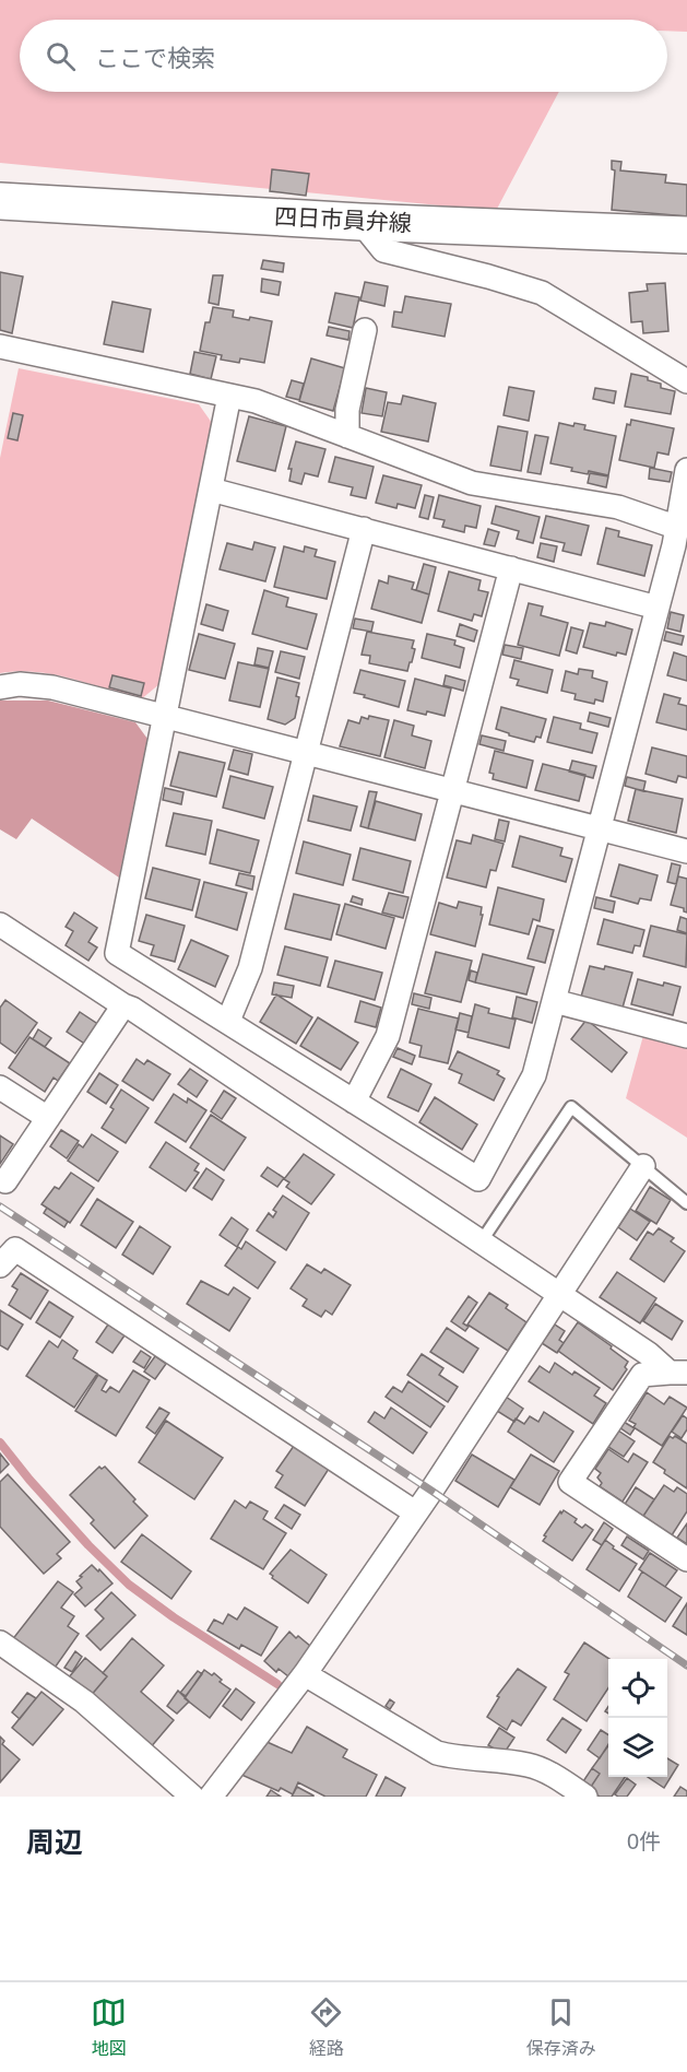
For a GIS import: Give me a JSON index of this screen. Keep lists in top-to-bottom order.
{
  "streets": {
    "main road": ["四日市員弁線"]
  },
  "page": {
    "search": "ここで検索",
    "heading": ["周辺", "0件"],
    "nav": ["地図", "経路", "保存済み"]
  }
}
